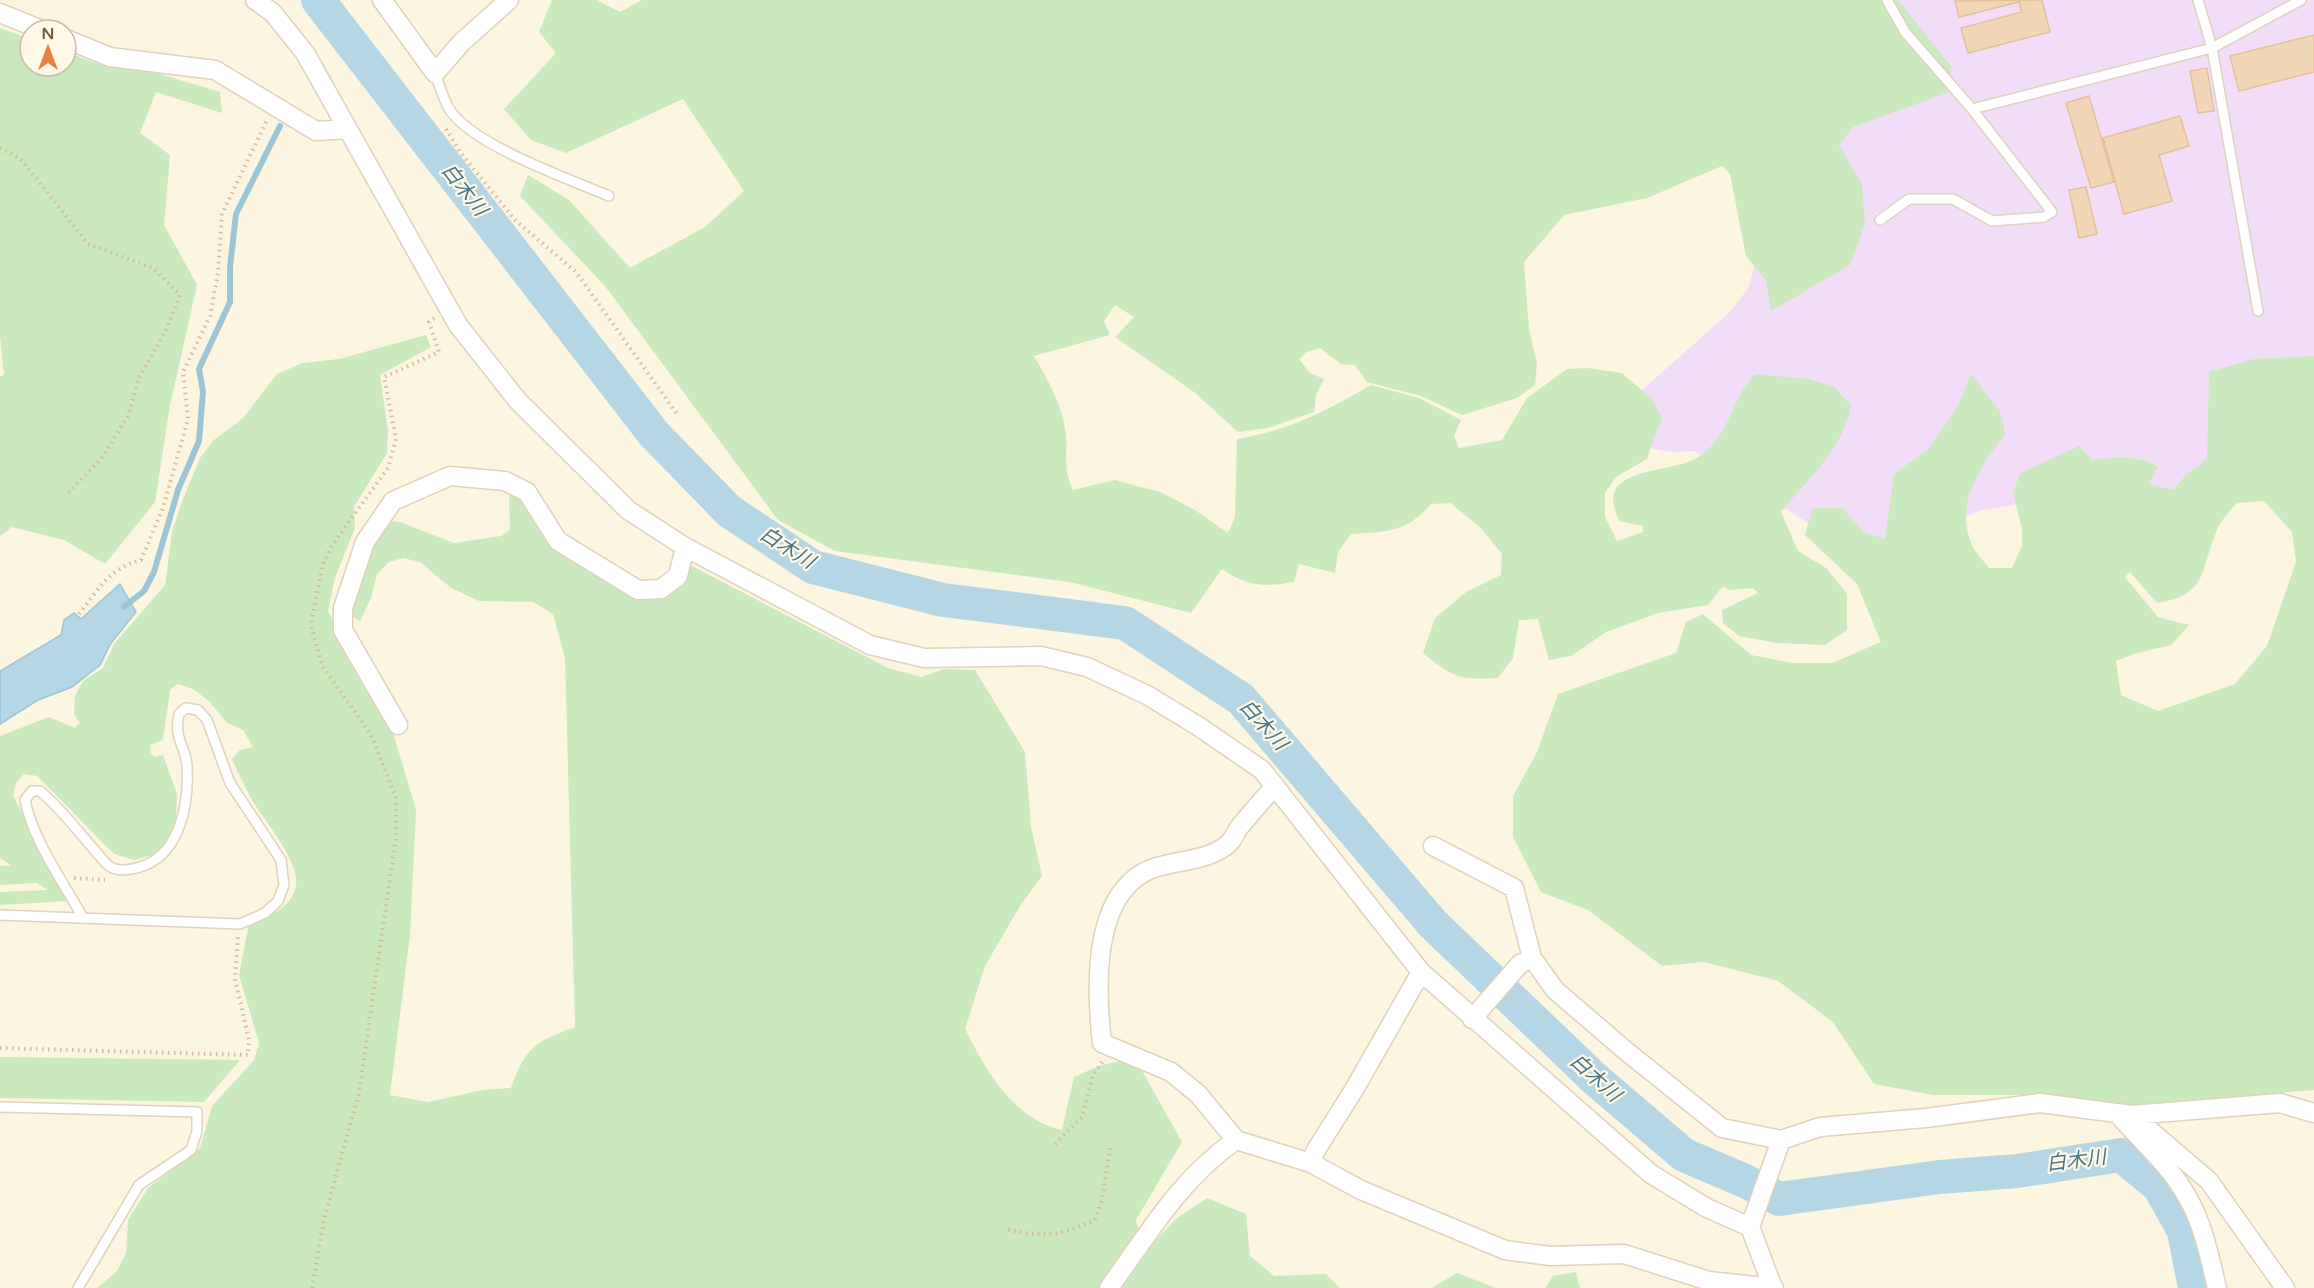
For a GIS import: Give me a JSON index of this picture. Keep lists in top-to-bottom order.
{
  "water": ["白木川"],
  "north": "top"
}
